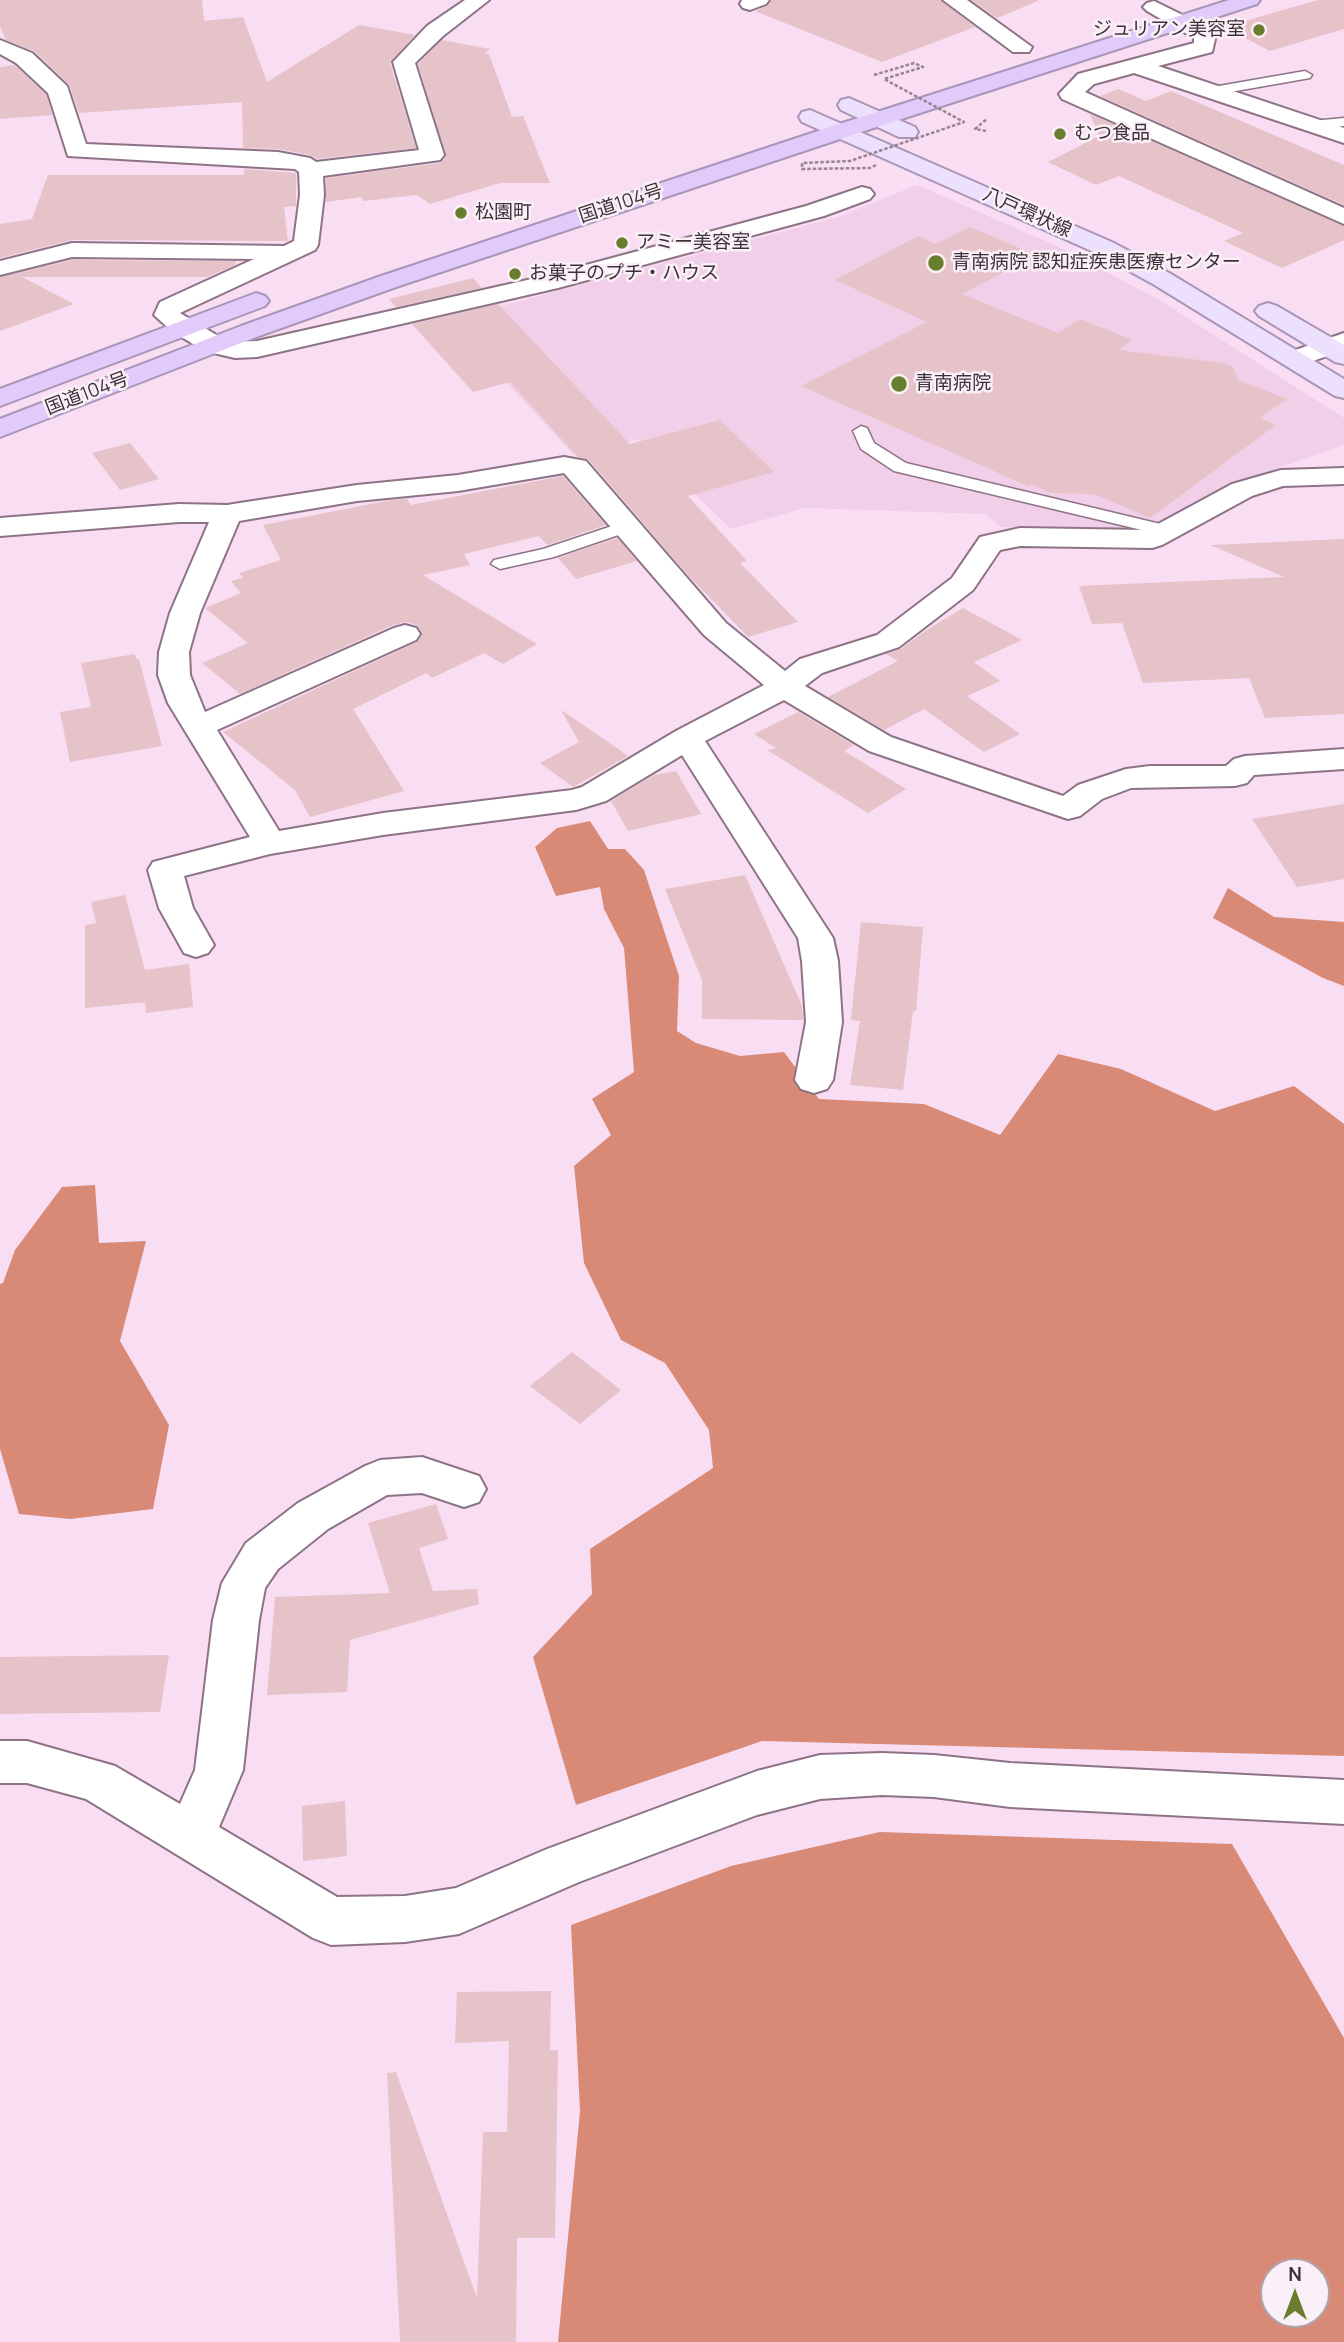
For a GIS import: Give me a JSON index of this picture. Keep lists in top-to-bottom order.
{
  "streets": {
    "highway": ["国道104号"],
    "main road": ["八戸環状線"]
  },
  "crossings": [
    ["国道104号", "八戸環状線"]
  ],
  "places": [
    "ジュリアン美容室",
    "むつ食品",
    "松園町",
    "アミー美容室",
    "青南病院 認知症疾患医療センター",
    "お菓子のプチ・ハウス",
    "青南病院"
  ],
  "north": "top"
}
